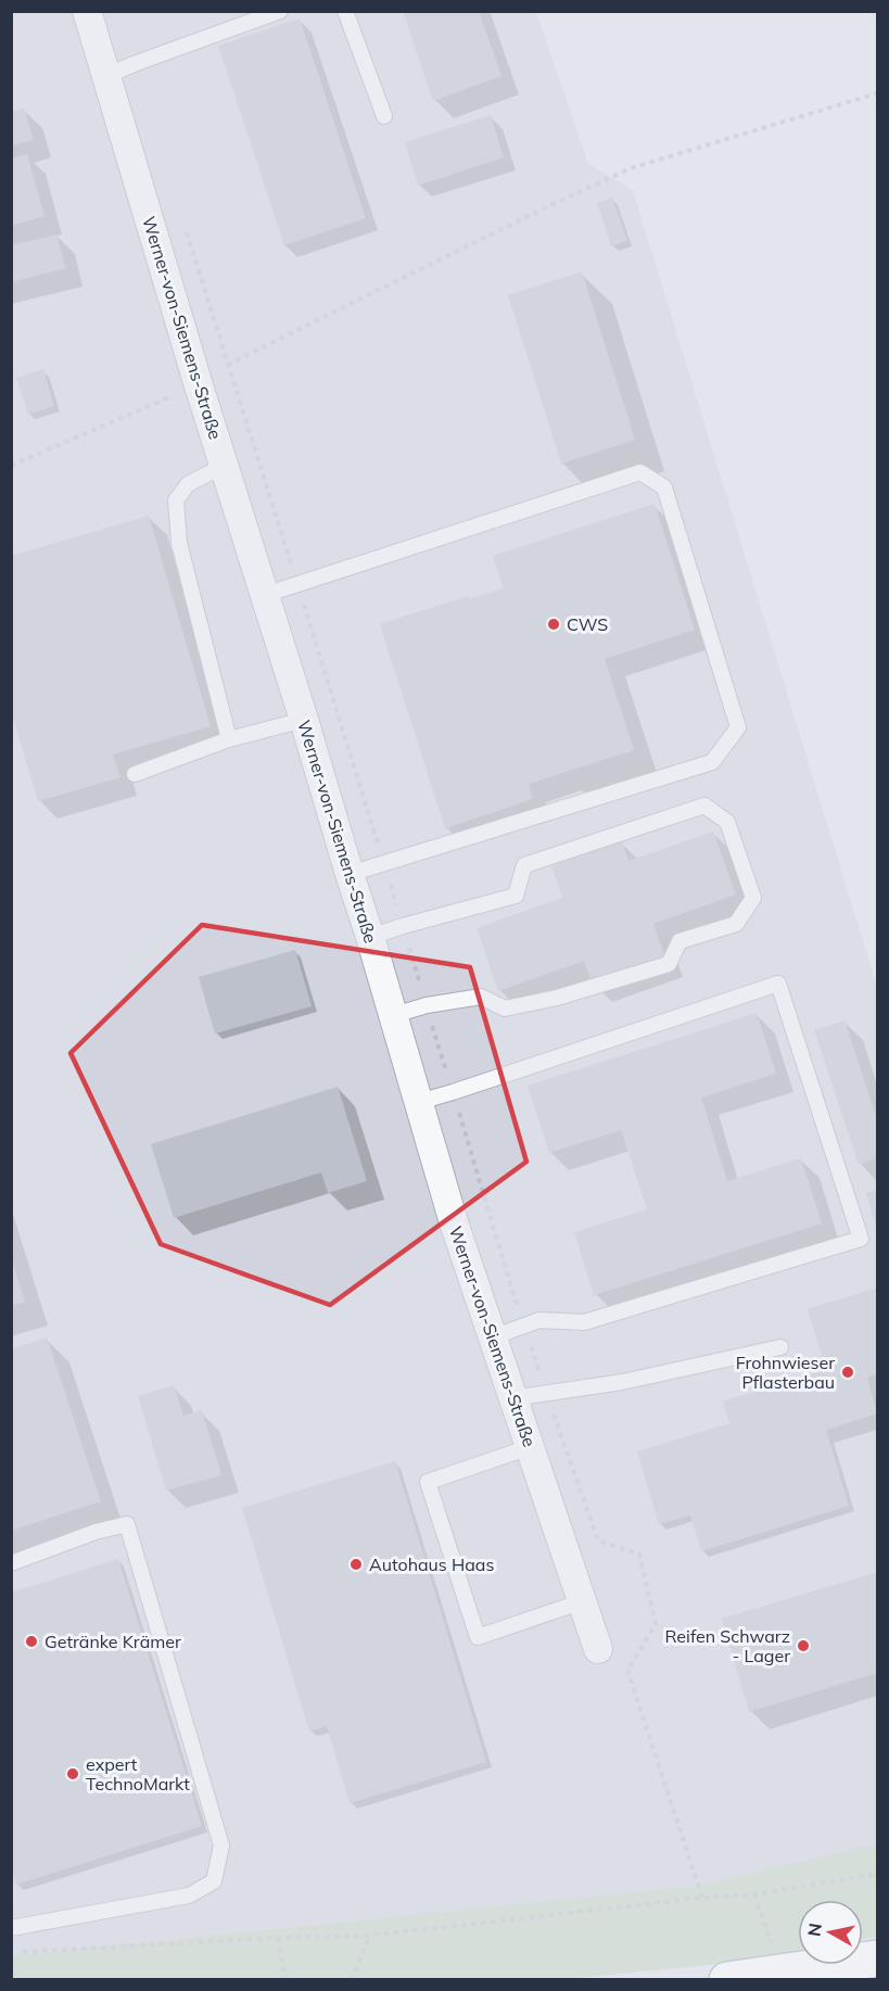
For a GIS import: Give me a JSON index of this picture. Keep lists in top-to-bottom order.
{
  "streets": {
    "street": ["Werner-von-Siemens-Straße"]
  },
  "places": [
    "CWS",
    "Frohnwieser Pflasterbau",
    "Autohaus Haas",
    "Getränke Krämer",
    "Reifen Schwarz - Lager",
    "expert TechnoMarkt"
  ],
  "north": "left"
}
